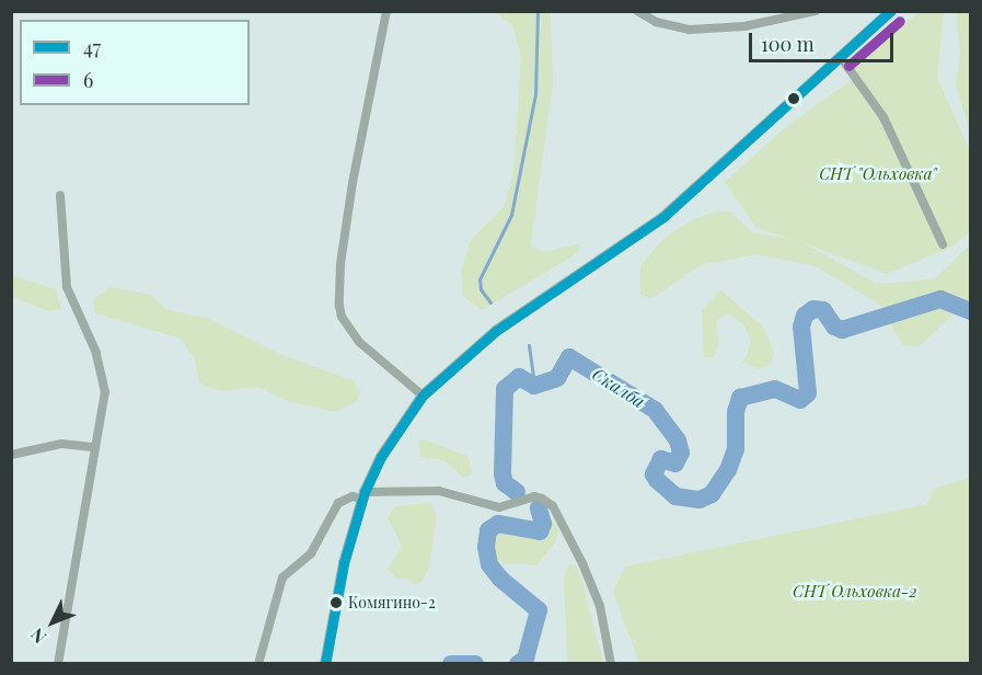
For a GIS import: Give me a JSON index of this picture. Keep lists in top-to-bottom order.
{
  "water": ["Скалба"],
  "parks": ["СНТ \"Ольховка\"", "СНТ Ольховка-2"],
  "places": ["Комягино-2"],
  "lines": ["transit line 47", "transit line 6"],
  "legend": ["47", "6"],
  "scale_bar": "100 m",
  "north": "bottom left"
}
